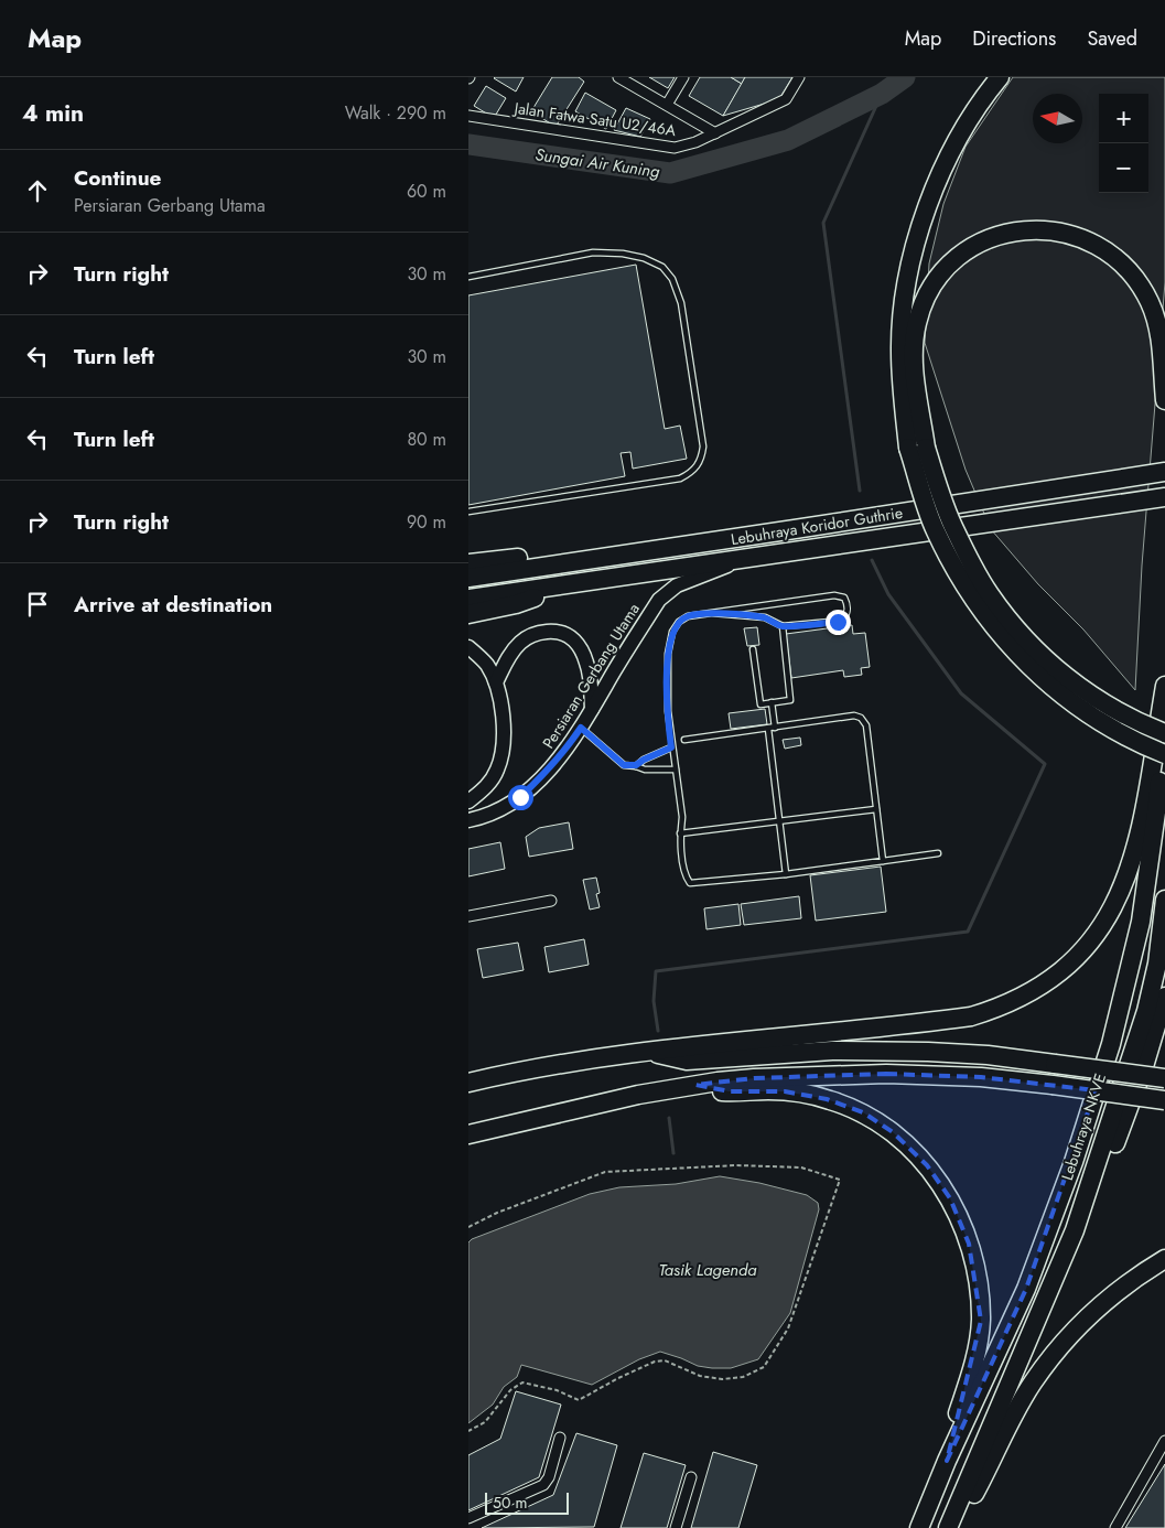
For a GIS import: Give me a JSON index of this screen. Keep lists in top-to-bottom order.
{
  "streets": {
    "highway": ["Lebuhraya Koridor Guthrie", "Lebuhraya NKVE"],
    "main road": ["Persiaran Gerbang Utama"],
    "street": ["Jalan Fatwa Satu U2/46A"]
  },
  "crossings": [
    ["Lebuhraya Koridor Guthrie", "Persiaran Gerbang Utama"]
  ],
  "water": ["Sungai Air Kuning", "Tasik Lagenda"],
  "scale_bar": "50 m",
  "north": "left",
  "page": {
    "header": "Map",
    "nav": ["Map", "Directions", "Saved"],
    "heading": ["4 min", "Walk · 290 m"],
    "map_buttons": ["+", "−"],
    "list": [
      ["Continue", "Persiaran Gerbang Utama", "60 m"],
      ["Turn right", "30 m"],
      ["Turn left", "30 m"],
      ["Turn left", "80 m"],
      ["Turn right", "90 m"],
      "Arrive at destination"
    ],
    "scale": "50 m"
  }
}
